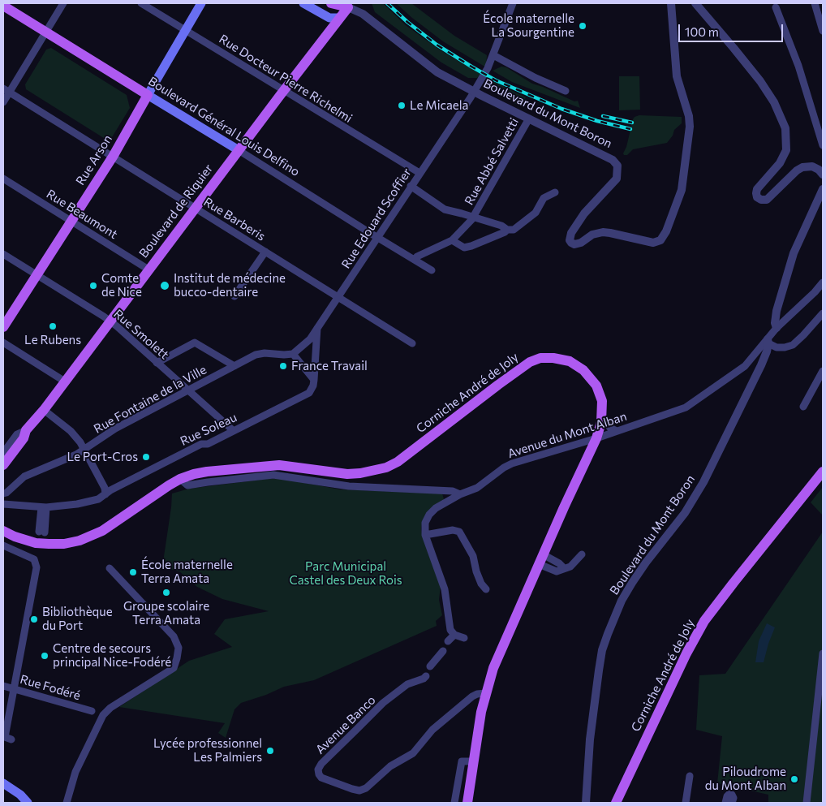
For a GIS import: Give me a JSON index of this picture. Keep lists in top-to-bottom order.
{
  "streets": {
    "main road": [
      "Boulevard Général Louis Delfino",
      "Rue Arson",
      "Boulevard de Riquier",
      "Corniche André de Joly"
    ],
    "street": [
      "Rue Docteur Pierre Richelmi",
      "Boulevard du Mont Boron",
      "Rue Abbé Salvetti",
      "Rue Beaumont",
      "Rue Edouard Scoffier",
      "Rue Barberis",
      "Rue Smolett",
      "Rue Fontaine de la Ville",
      "Rue Soleau",
      "Avenue du Mont Alban",
      "Rue Fodéré",
      "Avenue Banco"
    ]
  },
  "crossings": [
    ["Rue Docteur Pierre Richelmi", "Rue Arson"],
    ["Rue Docteur Pierre Richelmi", "Boulevard de Riquier"],
    ["Rue Docteur Pierre Richelmi", "Rue Edouard Scoffier"],
    ["Boulevard du Mont Boron", "Rue Abbé Salvetti"],
    ["Boulevard du Mont Boron", "Boulevard de Riquier"],
    ["Boulevard du Mont Boron", "Rue Edouard Scoffier"],
    ["Boulevard du Mont Boron", "Avenue du Mont Alban"],
    ["Boulevard Général Louis Delfino", "Rue Arson"],
    ["Boulevard Général Louis Delfino", "Boulevard de Riquier"],
    ["Boulevard Général Louis Delfino", "Rue Edouard Scoffier"],
    ["Rue Arson", "Rue Beaumont"],
    ["Rue Arson", "Rue Barberis"],
    ["Rue Arson", "Rue Smolett"],
    ["Rue Abbé Salvetti", "Rue Edouard Scoffier"],
    ["Boulevard de Riquier", "Rue Beaumont"],
    ["Boulevard de Riquier", "Rue Barberis"],
    ["Boulevard de Riquier", "Rue Smolett"],
    ["Rue Edouard Scoffier", "Rue Barberis"],
    ["Rue Edouard Scoffier", "Rue Fontaine de la Ville"],
    ["Rue Edouard Scoffier", "Rue Soleau"],
    ["Rue Smolett", "Rue Fontaine de la Ville"],
    ["Rue Smolett", "Rue Soleau"],
    ["Corniche André de Joly", "Avenue du Mont Alban"],
    ["Corniche André de Joly", "Avenue Banco"]
  ],
  "parks": ["Parc Municipal Castel des Deux Rois"],
  "places": [
    "École maternelle La Sourgentine",
    "Le Micaela",
    "Comte de Nice",
    "Institut de médecine bucco-dentaire",
    "Le Rubens",
    "France Travail",
    "Le Port-Cros",
    "École maternelle Terra Amata",
    "Groupe scolaire Terra Amata",
    "Bibliothèque du Port",
    "Centre de secours principal Nice-Fodéré",
    "Lycée professionnel Les Palmiers",
    "Piloudrome du Mont Alban"
  ],
  "scale_bar": "100 m"
}
